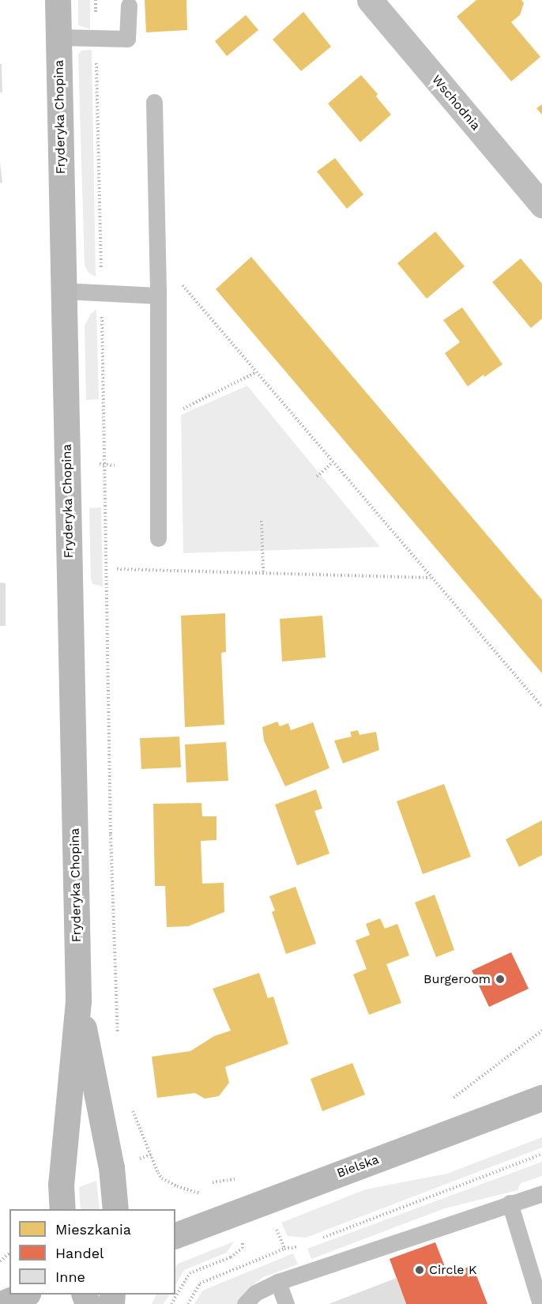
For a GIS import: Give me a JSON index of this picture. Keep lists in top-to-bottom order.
{
  "streets": {
    "street": ["Wschodnia", "Fryderyka Chopina", "Bielska"]
  },
  "places": ["Burgeroom", "Circle K"],
  "legend": ["Mieszkania", "Handel", "Inne"]
}
